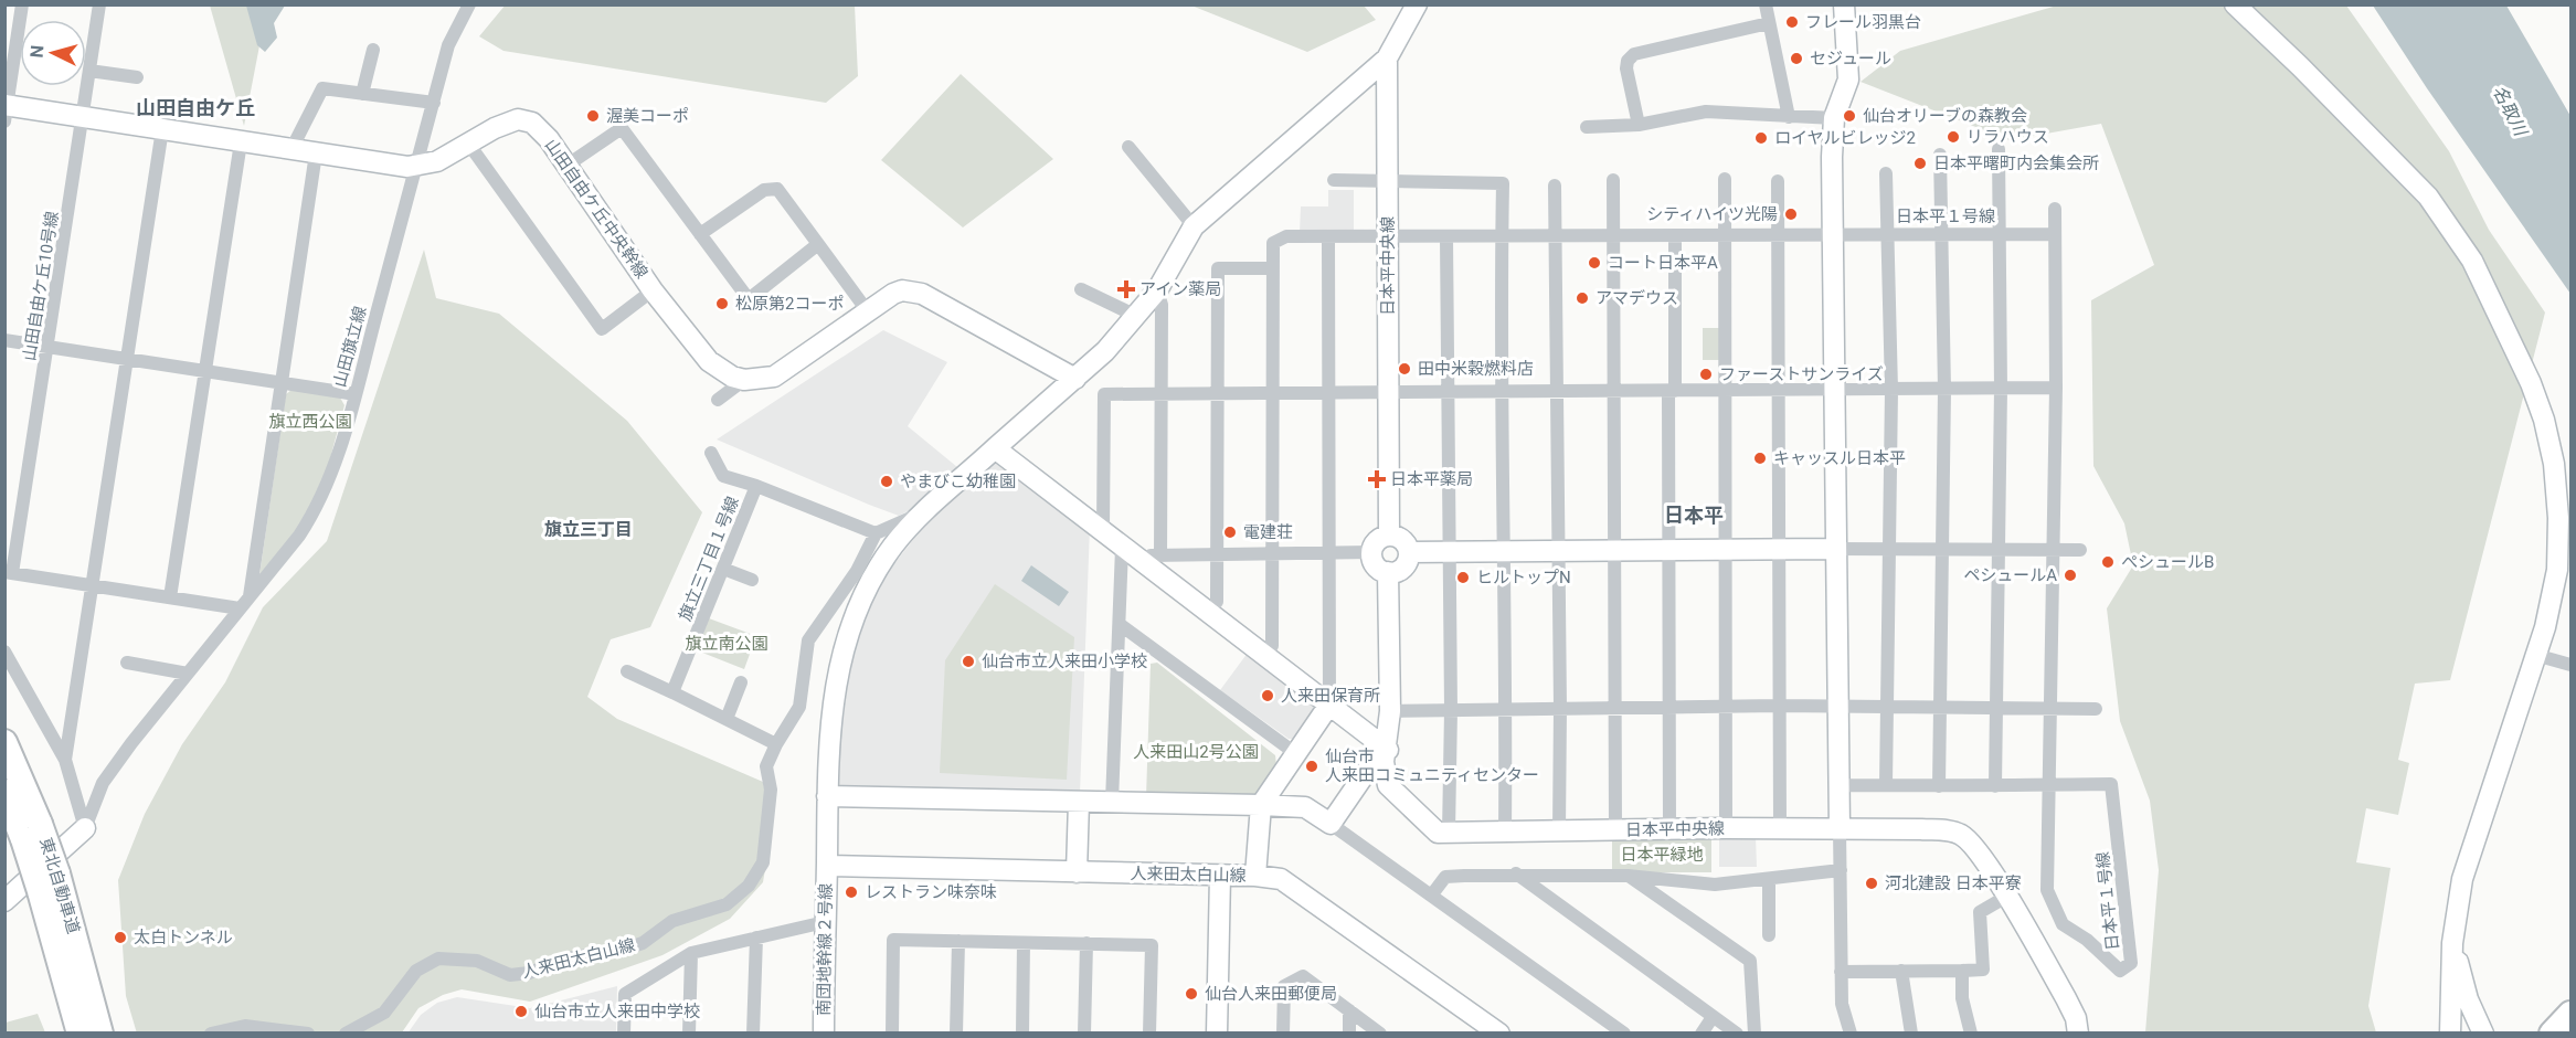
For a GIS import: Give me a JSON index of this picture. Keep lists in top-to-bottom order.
{
  "streets": {
    "highway": ["東北自動車道"],
    "street": [
      "山田自由ケ丘中央幹線",
      "日本平１号線",
      "日本平中央線",
      "山田自由ケ丘10号線",
      "山田旗立線",
      "旗立三丁目１号線",
      "人来田太白山線",
      "南団地幹線２号線"
    ]
  },
  "crossings": [
    ["山田自由ケ丘中央幹線", "山田自由ケ丘10号線"],
    ["山田自由ケ丘中央幹線", "山田旗立線"],
    ["日本平１号線", "日本平中央線"],
    ["日本平中央線", "南団地幹線２号線"],
    ["旗立三丁目１号線", "人来田太白山線"],
    ["人来田太白山線", "南団地幹線２号線"]
  ],
  "districts": ["山田自由ケ丘", "日本平", "旗立三丁目"],
  "water": ["名取川"],
  "parks": [
    "旗立西公園",
    "旗立南公園",
    "人来田山2号公園",
    "日本平緑地"
  ],
  "places": {
    "other": [
      "フレール羽黒台",
      "セジュール",
      "渥美コーポ",
      "仙台オリーブの森教会",
      "リラハウス",
      "ロイヤルビレッジ2",
      "日本平曙町内会集会所",
      "シティハイツ光陽",
      "コート日本平A",
      "アマデウス",
      "松原第2コーポ",
      "田中米穀燃料店",
      "ファーストサンライズ",
      "キャッスル日本平",
      "やまびこ幼稚園",
      "電建荘",
      "ぺシュールB",
      "ペシュールA",
      "ヒルトップN",
      "仙台市立人来田小学校",
      "人来田保育所",
      "仙台市 人来田コミュニティセンター",
      "河北建設 日本平寮",
      "レストラン味奈味",
      "太白トンネル",
      "仙台人来田郵便局",
      "仙台市立人来田中学校"
    ],
    "health": ["アイン薬局", "日本平薬局"]
  },
  "north": "left"
}
